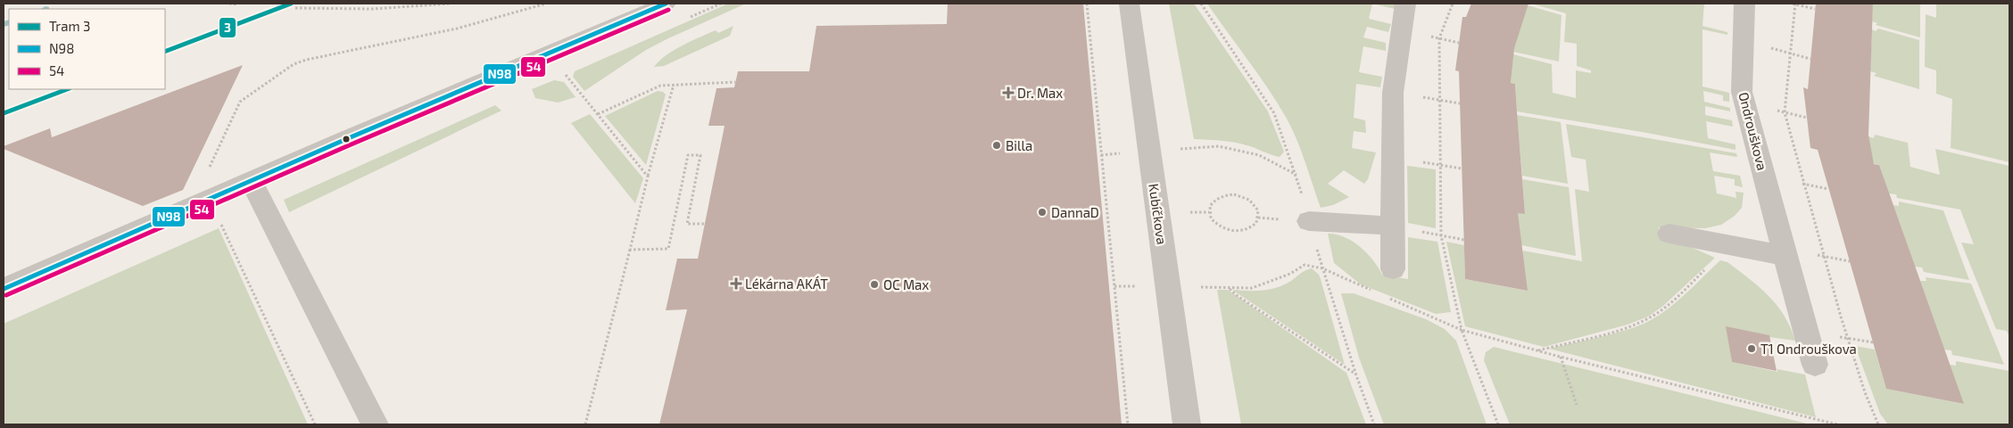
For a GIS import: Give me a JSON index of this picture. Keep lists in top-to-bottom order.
{
  "streets": {
    "street": ["Ondrouškova", "Kubíčkova"]
  },
  "places": {
    "health": ["Dr. Max", "Lékárna AKÁT"],
    "other": [
      "Billa",
      "DannaD",
      "OC Max",
      "T1 Ondrouškova"
    ]
  },
  "lines": ["tram line 3", "transit line N98", "transit line 54"],
  "legend": ["Tram 3", "N98", "54"]
}
